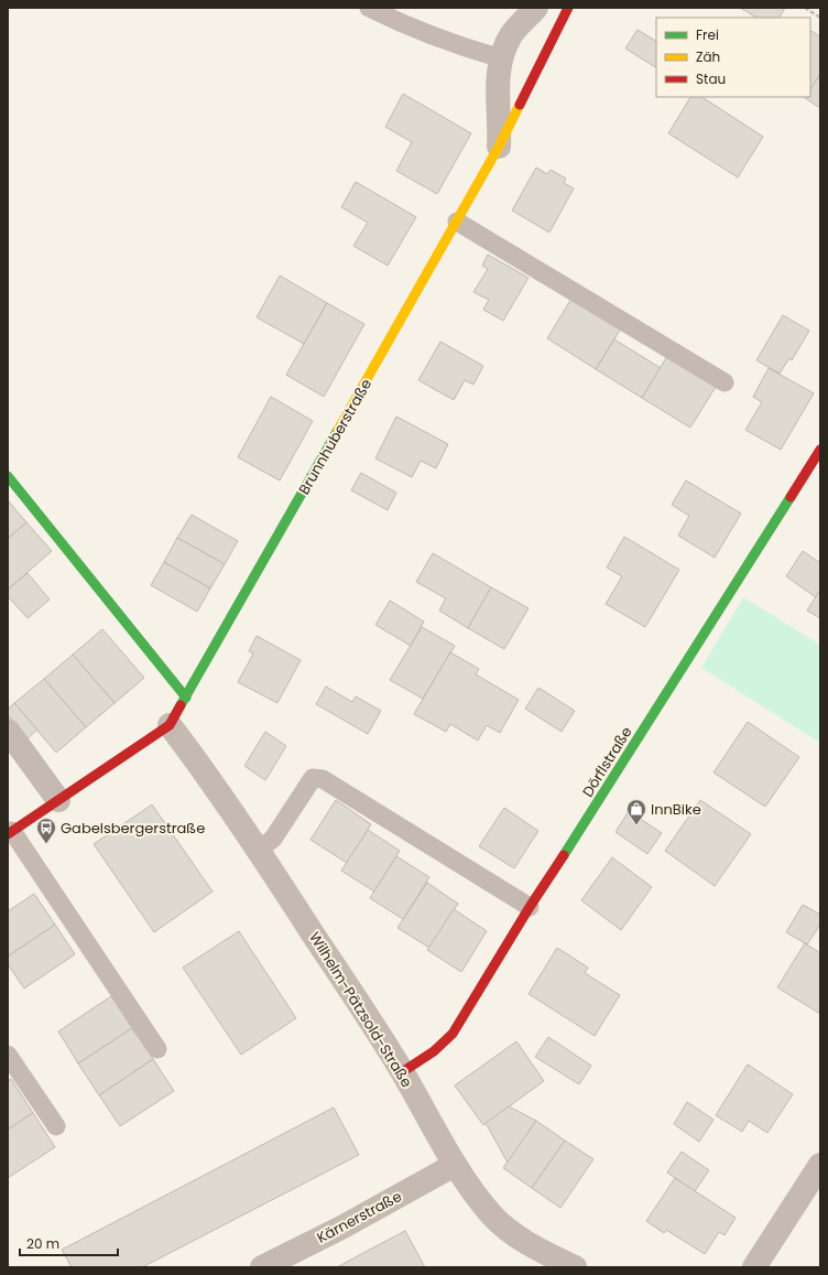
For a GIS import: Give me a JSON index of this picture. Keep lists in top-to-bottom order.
{
  "streets": {
    "street": [
      "Brunnhuberstraße",
      "Dörflstraße",
      "Wilhelm-Pätzsold-Straße",
      "Kärnerstraße"
    ]
  },
  "crossings": [
    ["Brunnhuberstraße", "Wilhelm-Pätzsold-Straße"],
    ["Dörflstraße", "Wilhelm-Pätzsold-Straße"],
    ["Wilhelm-Pätzsold-Straße", "Kärnerstraße"]
  ],
  "places": {
    "shop": ["InnBike"],
    "bus stop": ["Gabelsbergerstraße"]
  },
  "legend": ["Frei", "Zäh", "Stau"],
  "scale_bar": "20 m"
}
